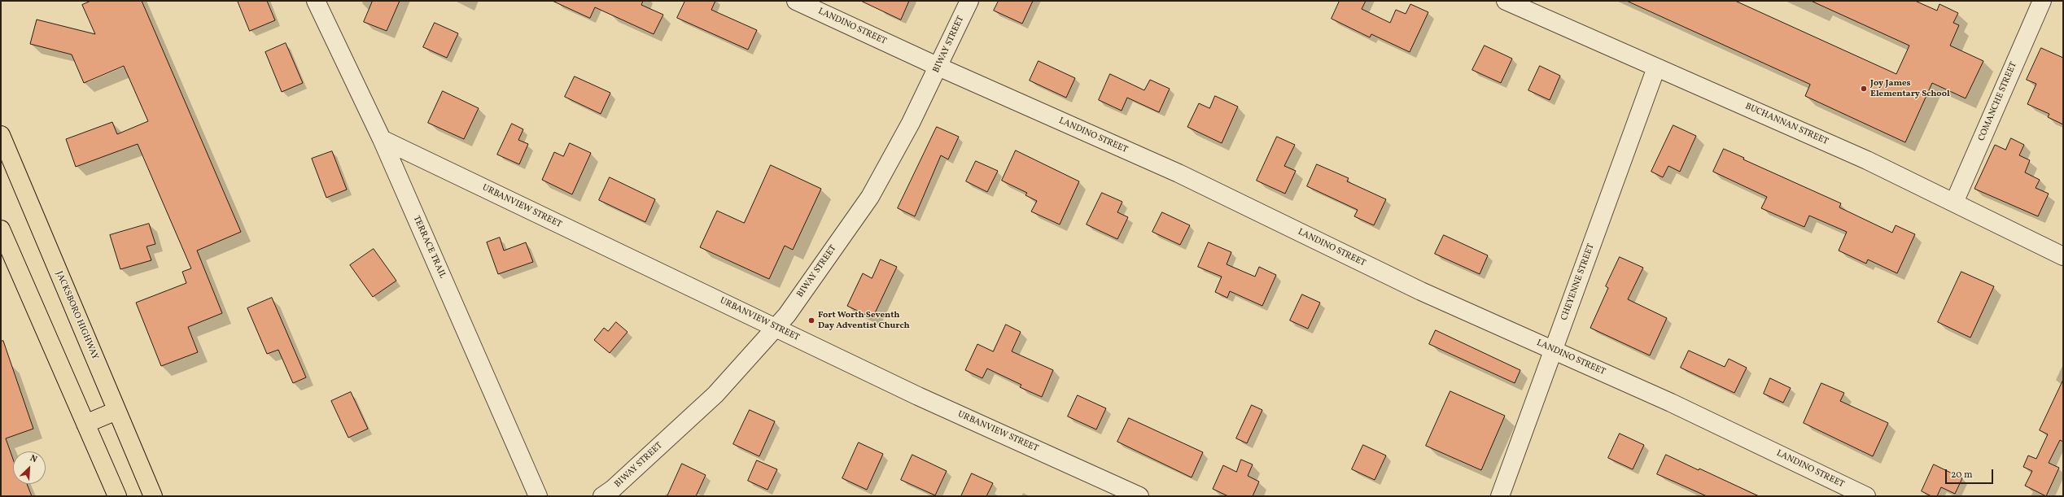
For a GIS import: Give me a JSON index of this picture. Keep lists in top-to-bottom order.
{
  "streets": {
    "main road": ["JACKSBORO HIGHWAY"],
    "street": [
      "LANDINO STREET",
      "BIWAY STREET",
      "COMANCHE STREET",
      "BUCHANNAN STREET",
      "URBANVIEW STREET",
      "TERRACE TRAIL",
      "CHEYENNE STREET"
    ]
  },
  "crossings": [
    ["LANDINO STREET", "BIWAY STREET"],
    ["LANDINO STREET", "CHEYENNE STREET"],
    ["BIWAY STREET", "URBANVIEW STREET"],
    ["COMANCHE STREET", "BUCHANNAN STREET"],
    ["BUCHANNAN STREET", "CHEYENNE STREET"],
    ["URBANVIEW STREET", "TERRACE TRAIL"]
  ],
  "places": ["Joy James Elementary School", "Fort Worth Seventh Day Adventist Church"],
  "scale_bar": "20 m",
  "north": "top right"
}
